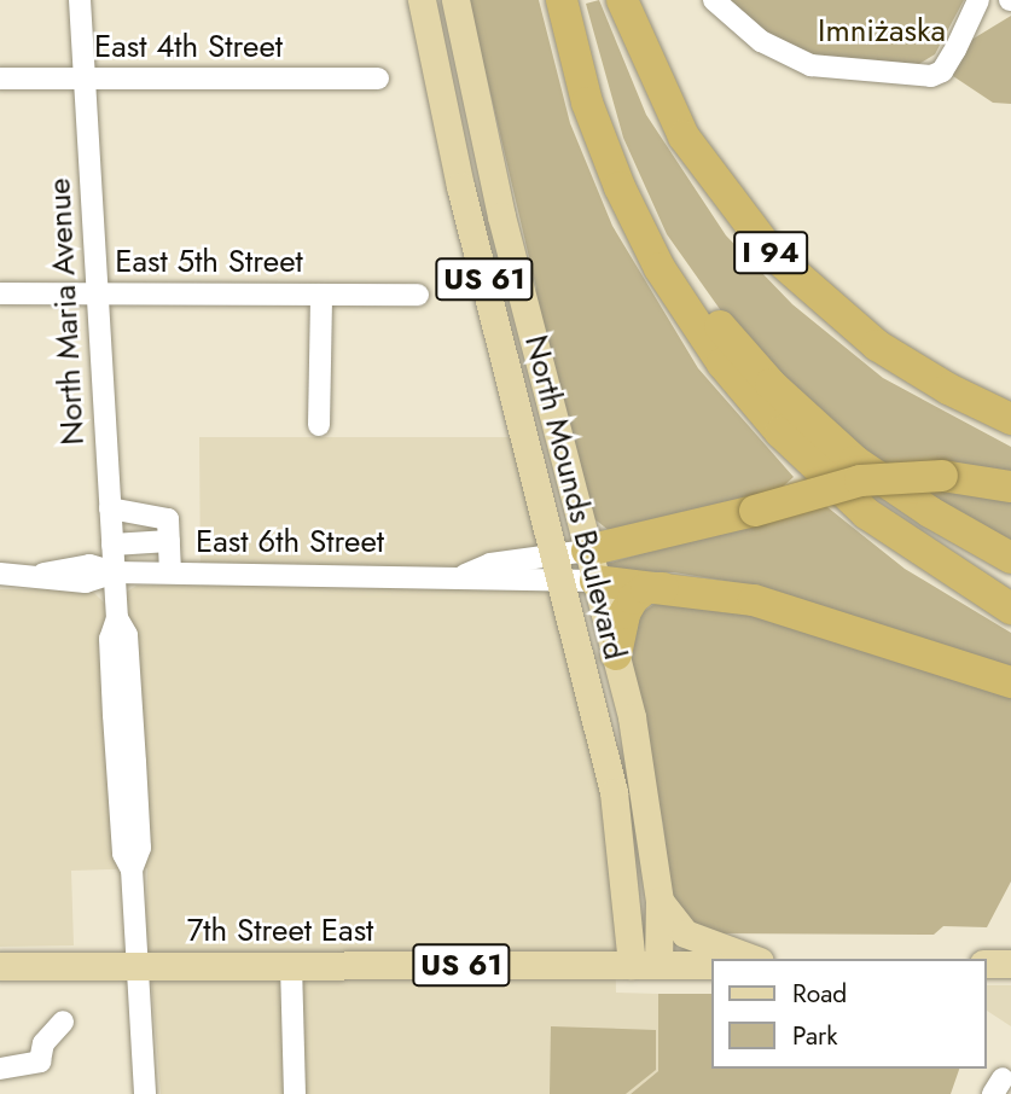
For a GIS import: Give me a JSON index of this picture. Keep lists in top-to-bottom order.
{
  "streets": {
    "highway": ["I 94"],
    "main road": ["US 61", "North Mounds Boulevard", "7th Street East"],
    "street": [
      "East 4th Street",
      "East 5th Street",
      "North Maria Avenue",
      "East 6th Street"
    ]
  },
  "crossings": [
    ["East 4th Street", "North Maria Avenue"],
    ["East 5th Street", "North Maria Avenue"],
    ["North Maria Avenue", "East 6th Street"],
    ["North Maria Avenue", "7th Street East"],
    ["North Mounds Boulevard", "East 6th Street"],
    ["North Mounds Boulevard", "7th Street East"]
  ],
  "parks": ["Imniżaska"],
  "legend": ["Road", "Park"]
}
